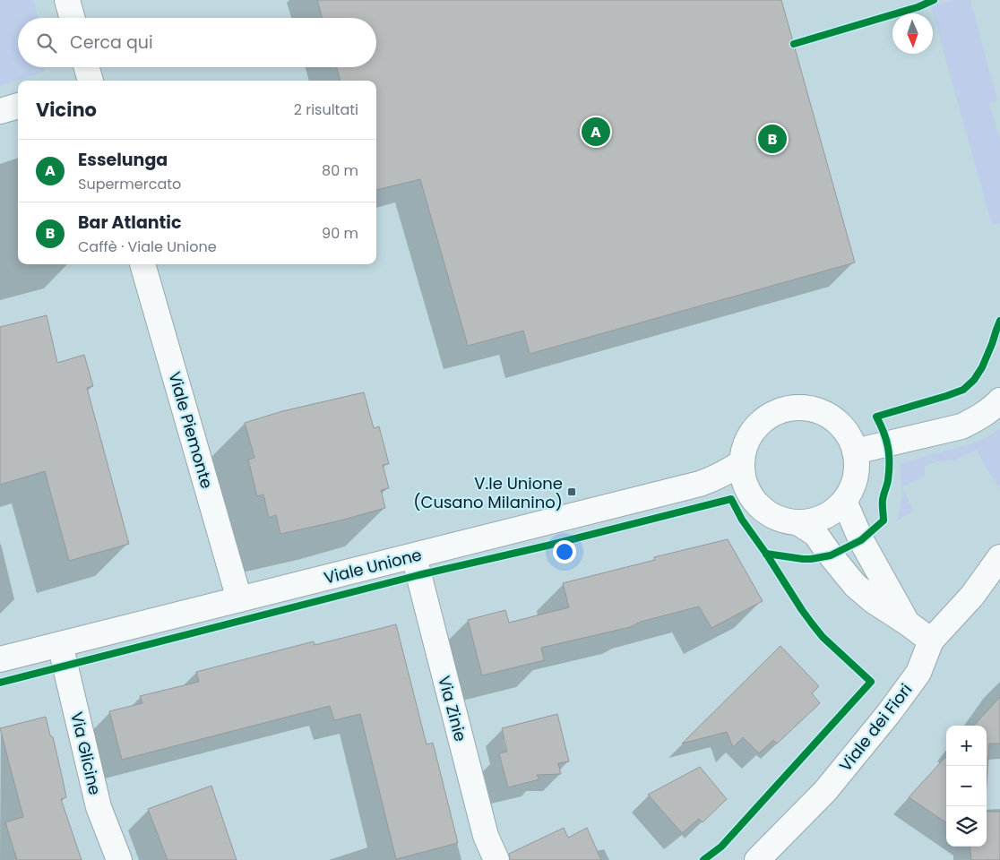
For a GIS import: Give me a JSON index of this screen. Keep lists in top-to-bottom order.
{
  "streets": {
    "street": [
      "Viale Piemonte",
      "Viale Unione",
      "Via Zinie",
      "Viale dei Fiori",
      "Via Glicine"
    ]
  },
  "crossings": [
    ["Viale Piemonte", "Viale Unione"],
    ["Viale Unione", "Via Zinie"],
    ["Viale Unione", "Via Glicine"]
  ],
  "places": {
    "transit": ["V.le Unione (Cusano Milanino)"]
  },
  "north": "bottom",
  "page": {
    "search": "Cerca qui",
    "heading": ["Vicino", "2 risultati"],
    "pins": ["A", "B"],
    "list": [
      {
        "mark": "A",
        "name": "Esselunga",
        "note": "Supermercato",
        "value": "80 m"
      },
      {
        "mark": "B",
        "name": "Bar Atlantic",
        "note": "Caffè · Viale Unione",
        "value": "90 m"
      }
    ],
    "map_buttons": ["+", "−"]
  }
}
